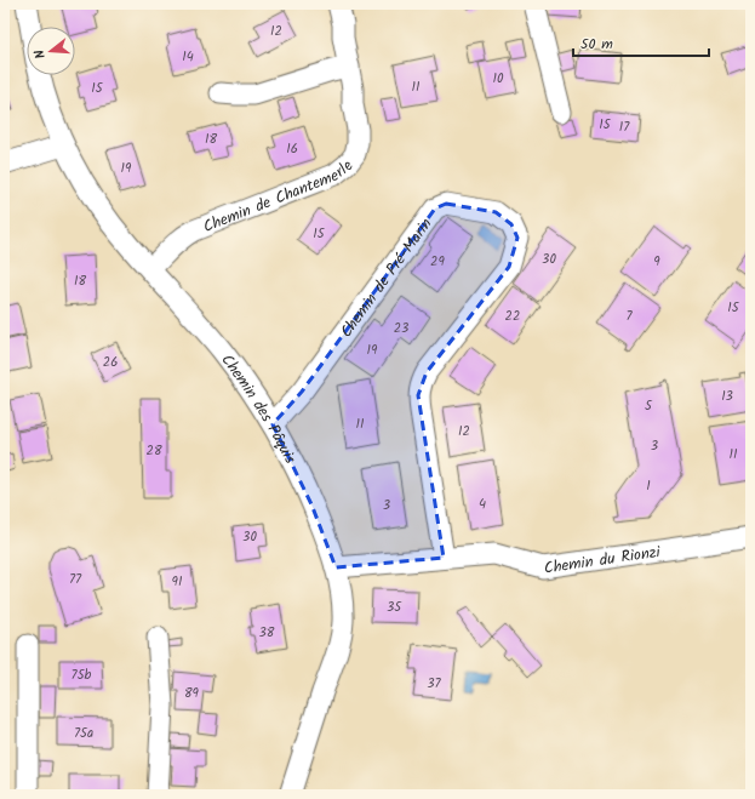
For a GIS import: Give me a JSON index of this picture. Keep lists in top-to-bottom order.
{
  "streets": {
    "street": [
      "Chemin de Chantemerle",
      "Chemin de Pré-Marin",
      "Chemin des Pâquis",
      "Chemin du Rionzi"
    ]
  },
  "crossings": [
    ["Chemin de Chantemerle", "Chemin des Pâquis"],
    ["Chemin de Pré-Marin", "Chemin des Pâquis"],
    ["Chemin de Pré-Marin", "Chemin du Rionzi"],
    ["Chemin des Pâquis", "Chemin du Rionzi"]
  ],
  "house_numbers": [
    "12",
    "14",
    "10",
    "11",
    "15",
    "15",
    "17",
    "18",
    "16",
    "19",
    "15",
    "30",
    "29",
    "9",
    "18",
    "15",
    "22",
    "7",
    "23",
    "19",
    "26",
    "13",
    "5",
    "11",
    "12",
    "3",
    "28",
    "11",
    "1",
    "4",
    "3",
    "30",
    "77",
    "91",
    "35",
    "38",
    "75b",
    "37",
    "89",
    "75a"
  ],
  "scale_bar": "50 m",
  "north": "left"
}
